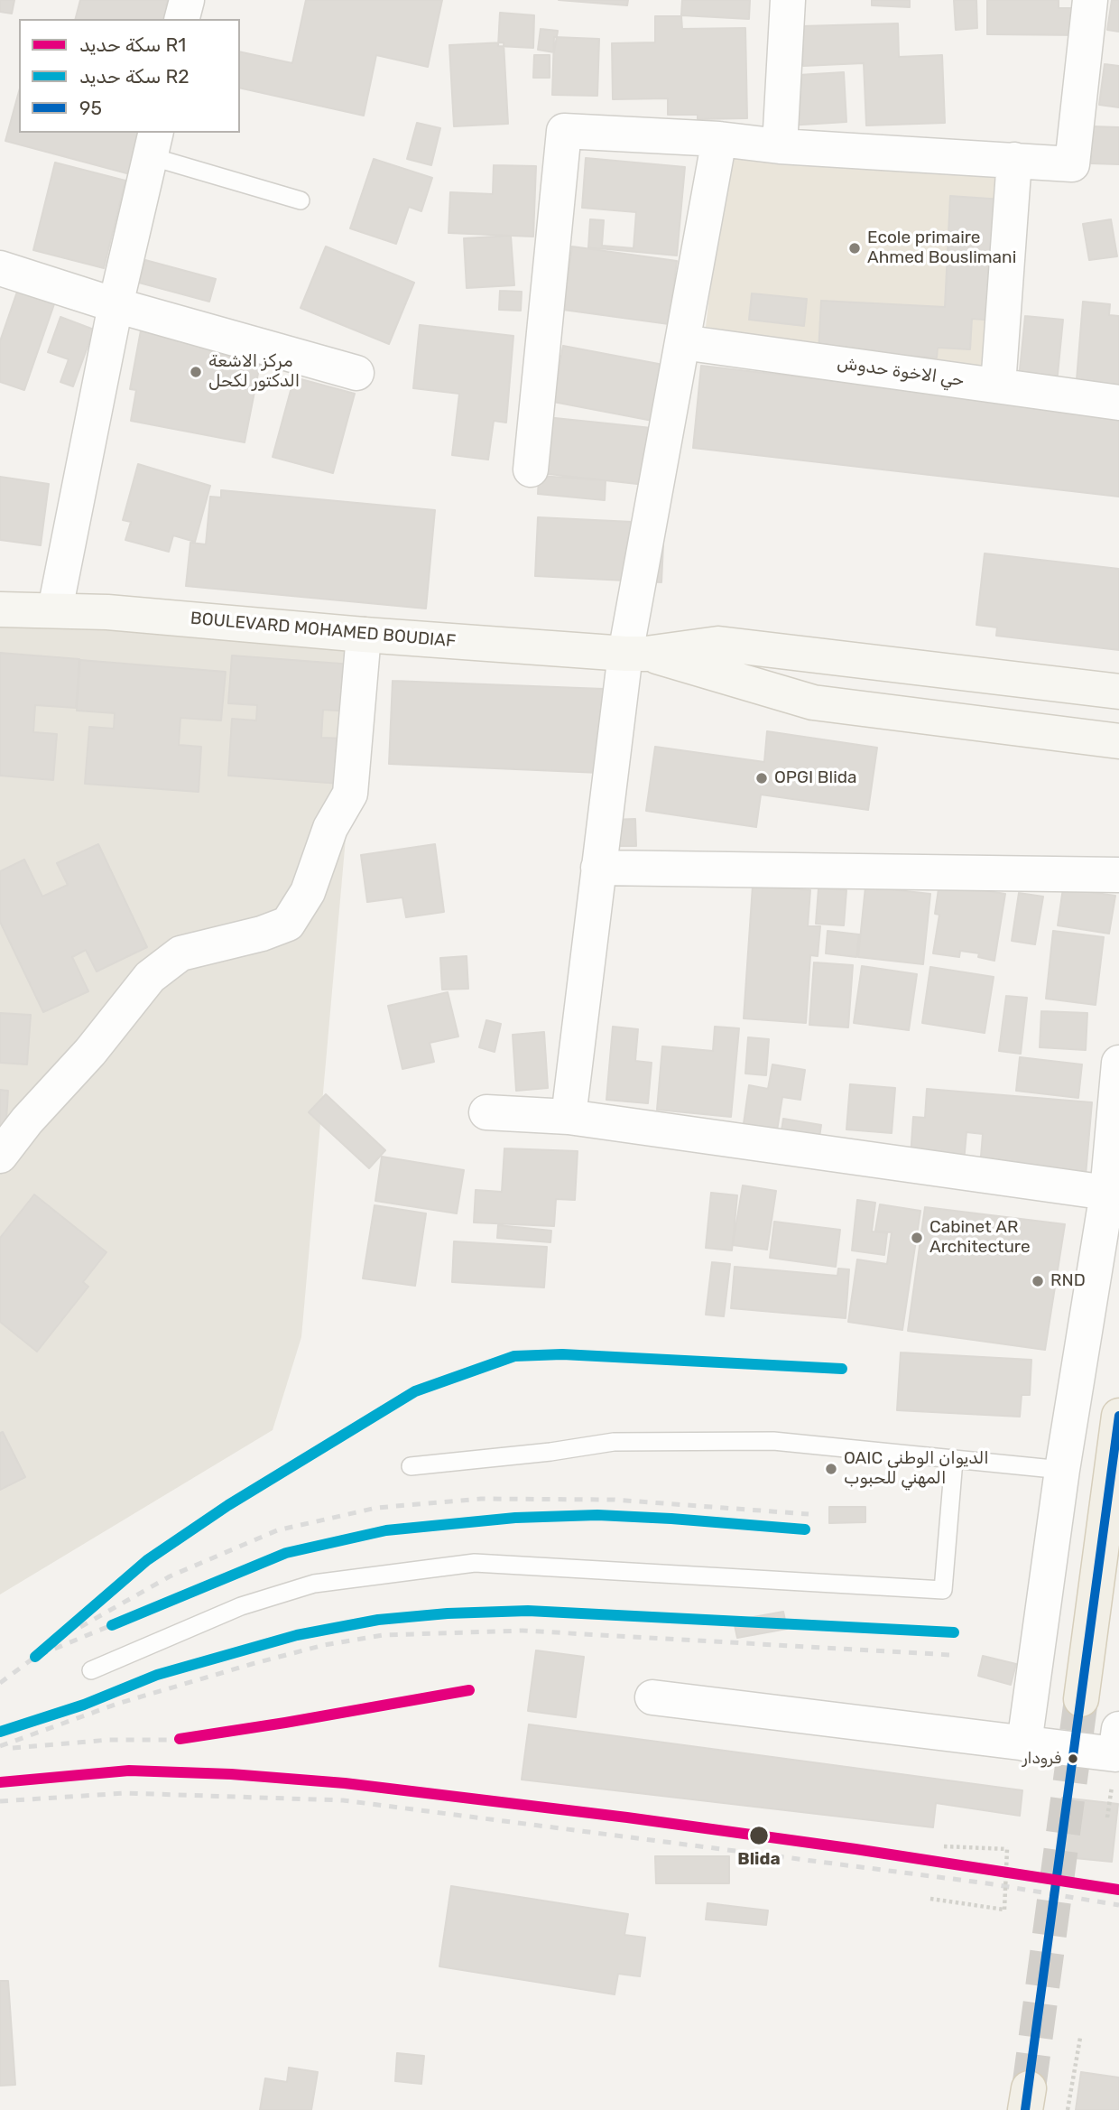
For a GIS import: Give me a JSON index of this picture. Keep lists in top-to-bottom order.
{
  "streets": {
    "main road": ["BOULEVARD MOHAMED BOUDIAF"],
    "street": ["حي الاخوة حدوش"]
  },
  "places": [
    "Ecole primaire Ahmed Bouslimani",
    "مركز الاشعة الدكتور لكحل",
    "OPGI Blida",
    "Cabinet AR Architecture",
    "RND",
    "OAIC الديوان الوطني المهني للحبوب",
    "فرودار",
    "Blida"
  ],
  "lines": ["rail line R2", "transit line 95", "rail line R1"],
  "legend": ["سكة حديد R1", "سكة حديد R2", "95"]
}
